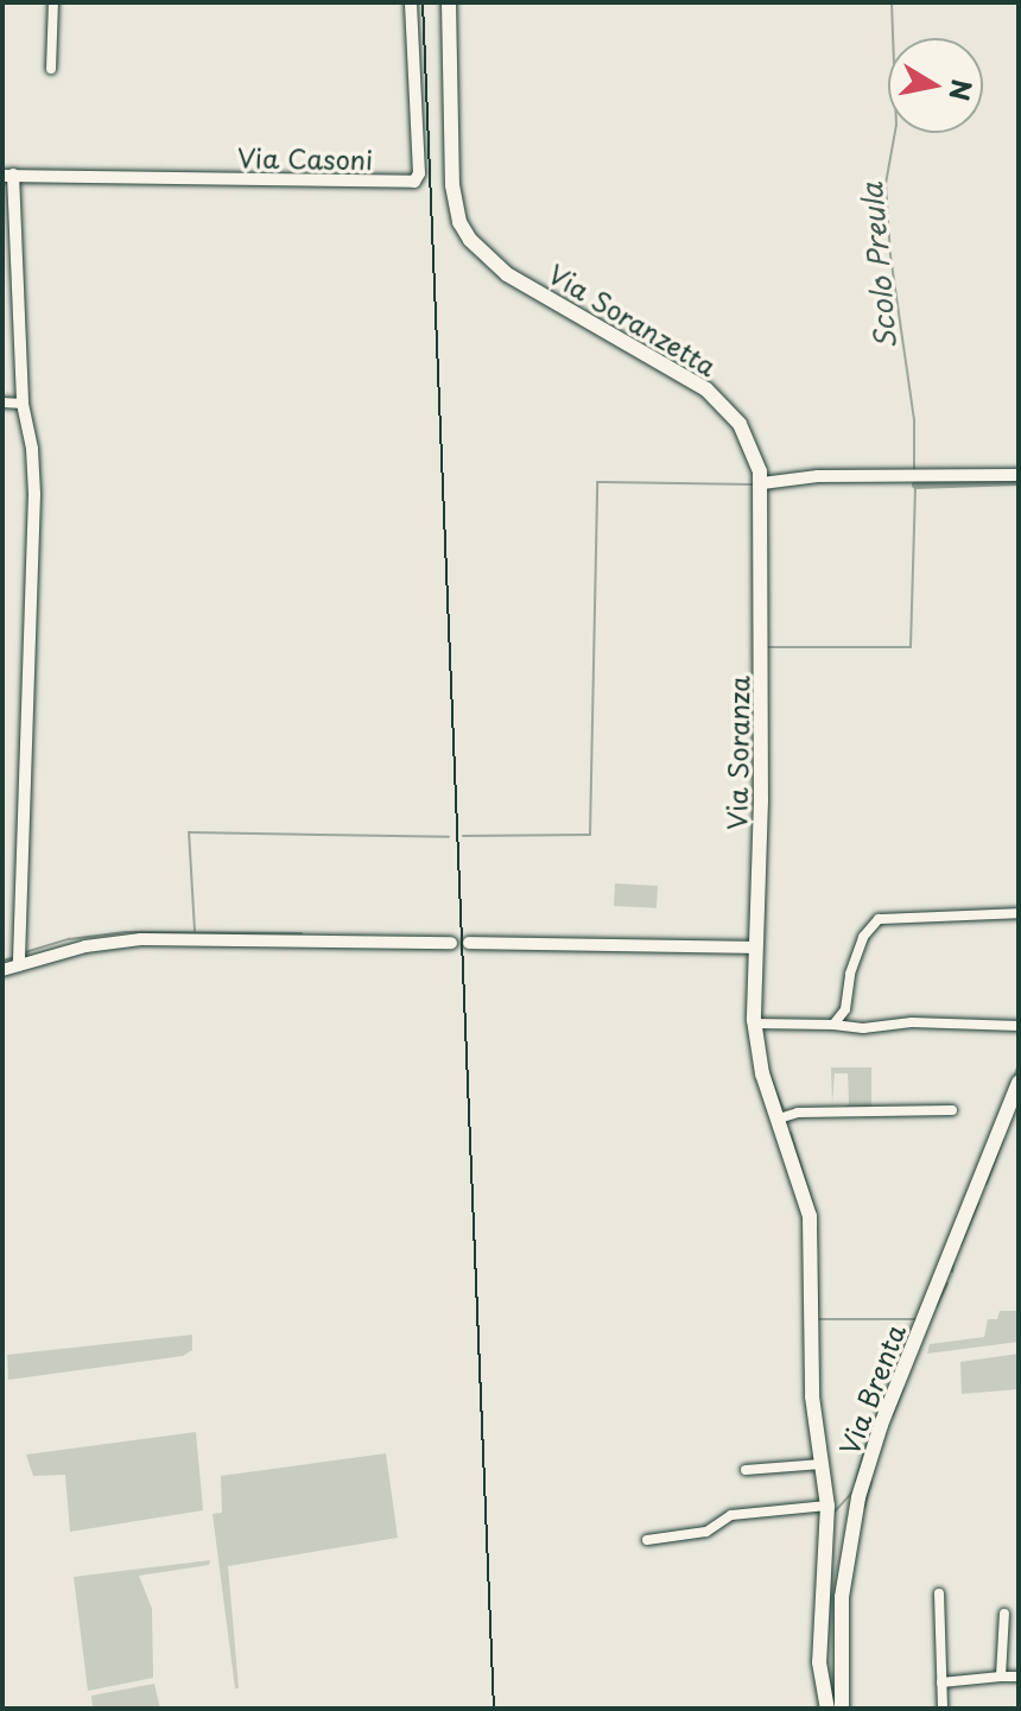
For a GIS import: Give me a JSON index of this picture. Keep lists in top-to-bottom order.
{
  "streets": {
    "main road": ["Via Soranzetta", "Via Soranza", "Via Brenta"],
    "street": ["Via Casoni"]
  },
  "crossings": [
    ["Via Soranzetta", "Via Soranza"]
  ],
  "water": ["Scolo Preula"],
  "north": "right"
}
